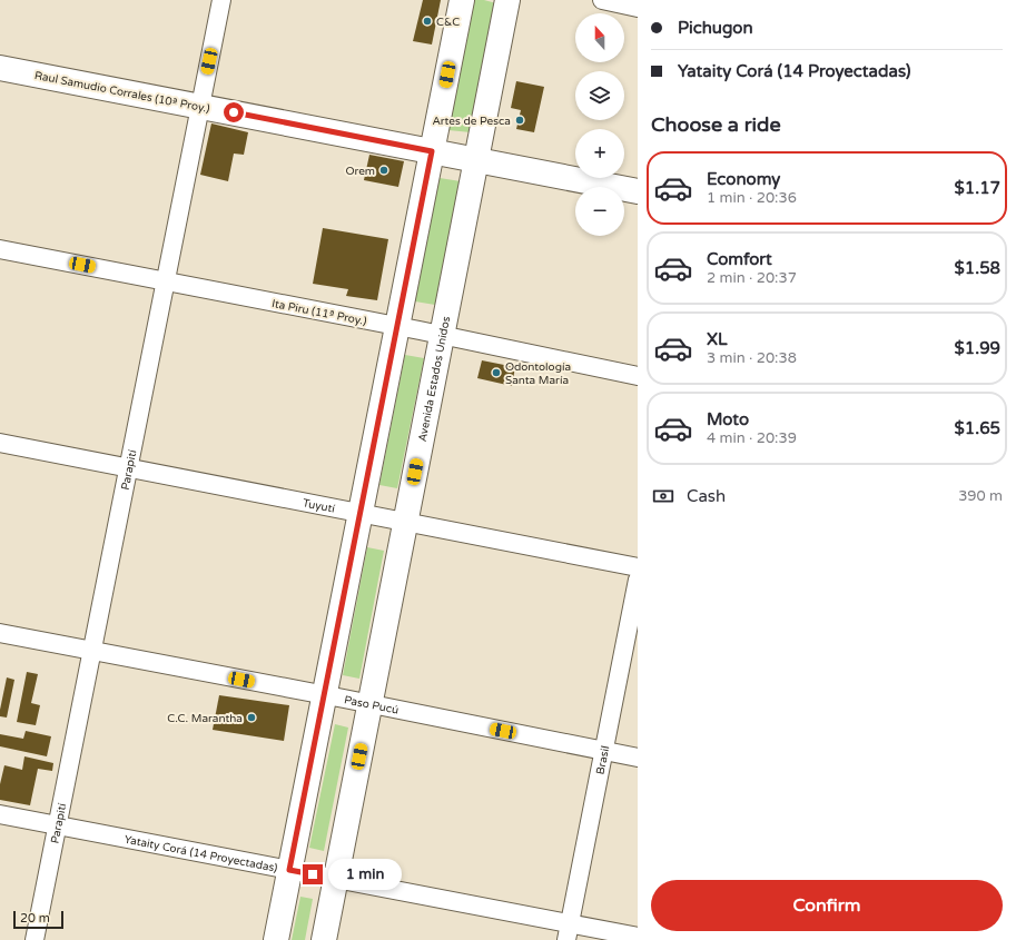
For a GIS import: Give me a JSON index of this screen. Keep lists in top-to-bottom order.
{
  "streets": {
    "main road": ["Raul Samudio Corrales (10ª Proy.)", "Avenida Estados Unidos"],
    "street": [
      "Ita Piru (11ª Proy.)",
      "Parapití",
      "Tuyutí",
      "Paso Pucú",
      "Brasil",
      "Yataity Corá (14 Proyectadas)"
    ]
  },
  "crossings": [
    ["Raul Samudio Corrales (10ª Proy.)", "Avenida Estados Unidos"],
    ["Raul Samudio Corrales (10ª Proy.)", "Parapití"],
    ["Ita Piru (11ª Proy.)", "Avenida Estados Unidos"],
    ["Ita Piru (11ª Proy.)", "Parapití"],
    ["Avenida Estados Unidos", "Tuyutí"],
    ["Avenida Estados Unidos", "Paso Pucú"],
    ["Avenida Estados Unidos", "Yataity Corá (14 Proyectadas)"],
    ["Parapití", "Tuyutí"],
    ["Parapití", "Paso Pucú"],
    ["Parapití", "Yataity Corá (14 Proyectadas)"],
    ["Paso Pucú", "Brasil"],
    ["Brasil", "Yataity Corá (14 Proyectadas)"]
  ],
  "places": [
    "C&C",
    "Artes de Pesca",
    "Orem",
    "Odontología Santa María",
    "C.C. Marantha"
  ],
  "scale_bar": "20 m",
  "north": "top",
  "page": {
    "banner": ["Pichugon", "Yataity Corá (14 Proyectadas)"],
    "map_buttons": ["+", "−"],
    "heading": "Choose a ride",
    "list": [
      {
        "name": "Economy",
        "note": "1 min · 20:36",
        "value": "$1.17"
      },
      {
        "name": "Comfort",
        "note": "2 min · 20:37",
        "value": "$1.58"
      },
      {
        "name": "XL",
        "note": "3 min · 20:38",
        "value": "$1.99"
      },
      {
        "name": "Moto",
        "note": "4 min · 20:39",
        "value": "$1.65"
      }
    ],
    "pay": ["Cash", "390 m"],
    "bubble": "1 min",
    "buttons": "Confirm",
    "scale": "20 m"
  }
}
